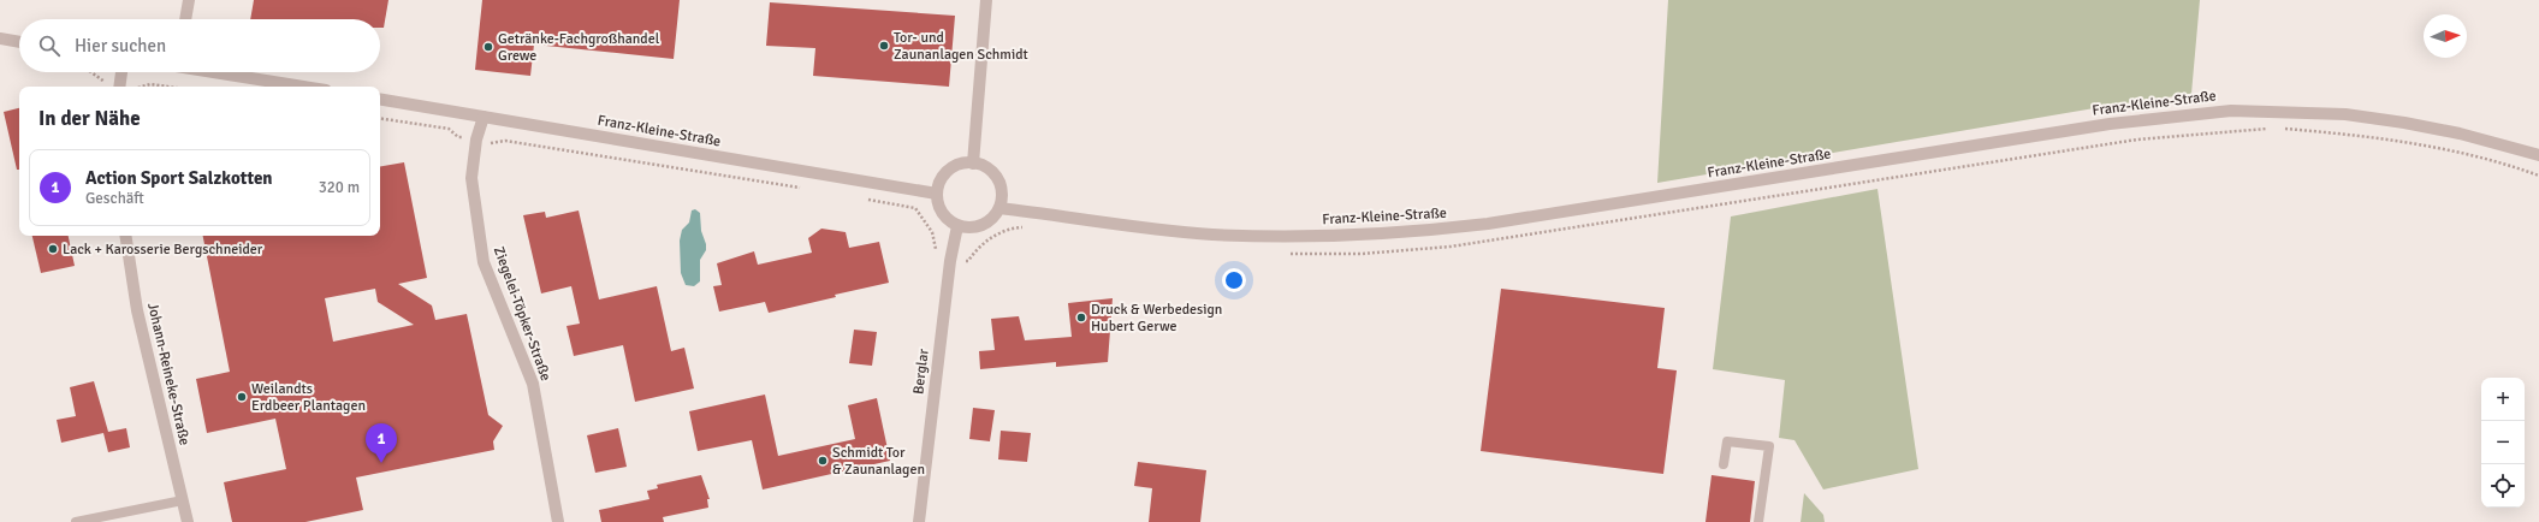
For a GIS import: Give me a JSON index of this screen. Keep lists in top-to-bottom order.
{
  "streets": {
    "street": [
      "Franz-Kleine-Straße",
      "Ziegelei-Töpker-Straße",
      "Berglar",
      "Johann-Reineke-Straße"
    ]
  },
  "crossings": [
    ["Franz-Kleine-Straße", "Ziegelei-Töpker-Straße"],
    ["Franz-Kleine-Straße", "Berglar"]
  ],
  "places": [
    "Tor- und Zaunanlagen Schmidt",
    "Getränke-Fachgroßhandel Grewe",
    "Lack + Karosserie Bergschneider",
    "Druck & Werbedesign Hubert Gerwe",
    "Weilandts Erdbeer Plantagen",
    "Schmidt Tor & Zaunanlagen"
  ],
  "north": "right",
  "page": {
    "search": "Hier suchen",
    "heading": "In der Nähe",
    "list": [
      {
        "mark": "1",
        "name": "Action Sport Salzkotten",
        "note": "Geschäft",
        "value": "320 m"
      }
    ],
    "map_buttons": ["+", "−"],
    "pins": "1"
  }
}
